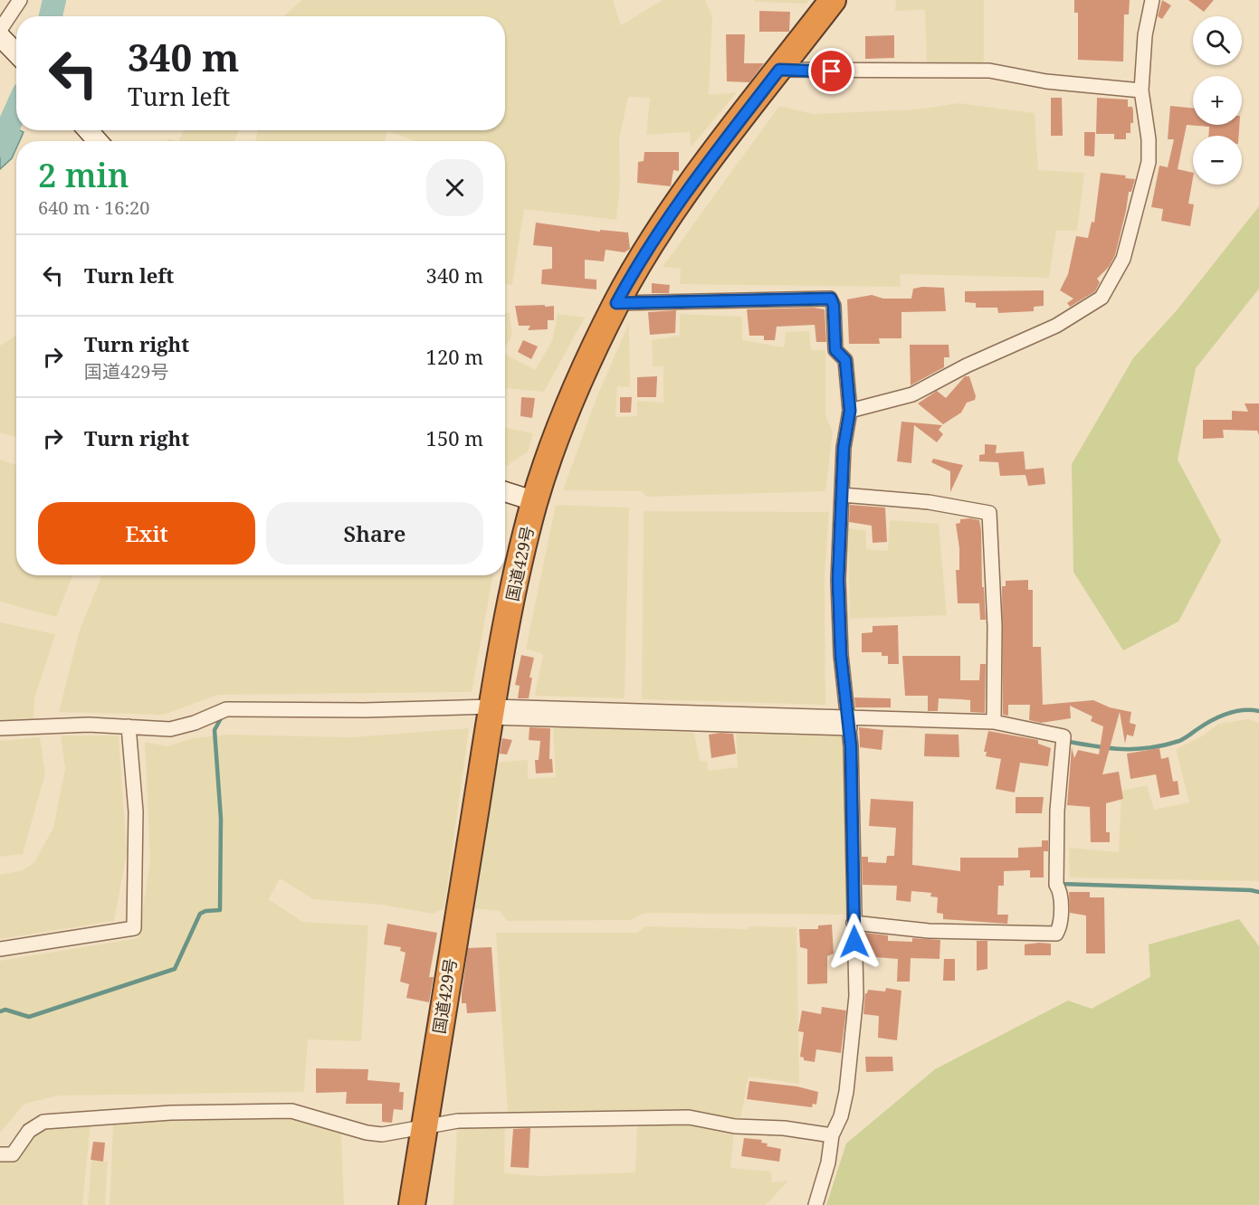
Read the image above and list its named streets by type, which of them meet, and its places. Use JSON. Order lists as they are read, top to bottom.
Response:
{
  "streets": {
    "highway": ["国道429号"]
  },
  "page": {
    "map_buttons": ["+", "−"],
    "turn": ["340 m", "Turn left"],
    "heading": ["2 min", "640 m · 16:20"],
    "list": [
      {
        "name": "Turn left",
        "value": "340 m"
      },
      {
        "name": "Turn right",
        "note": "国道429号",
        "value": "120 m"
      },
      {
        "name": "Turn right",
        "value": "150 m"
      }
    ],
    "buttons": ["Exit", "Share"]
  }
}
